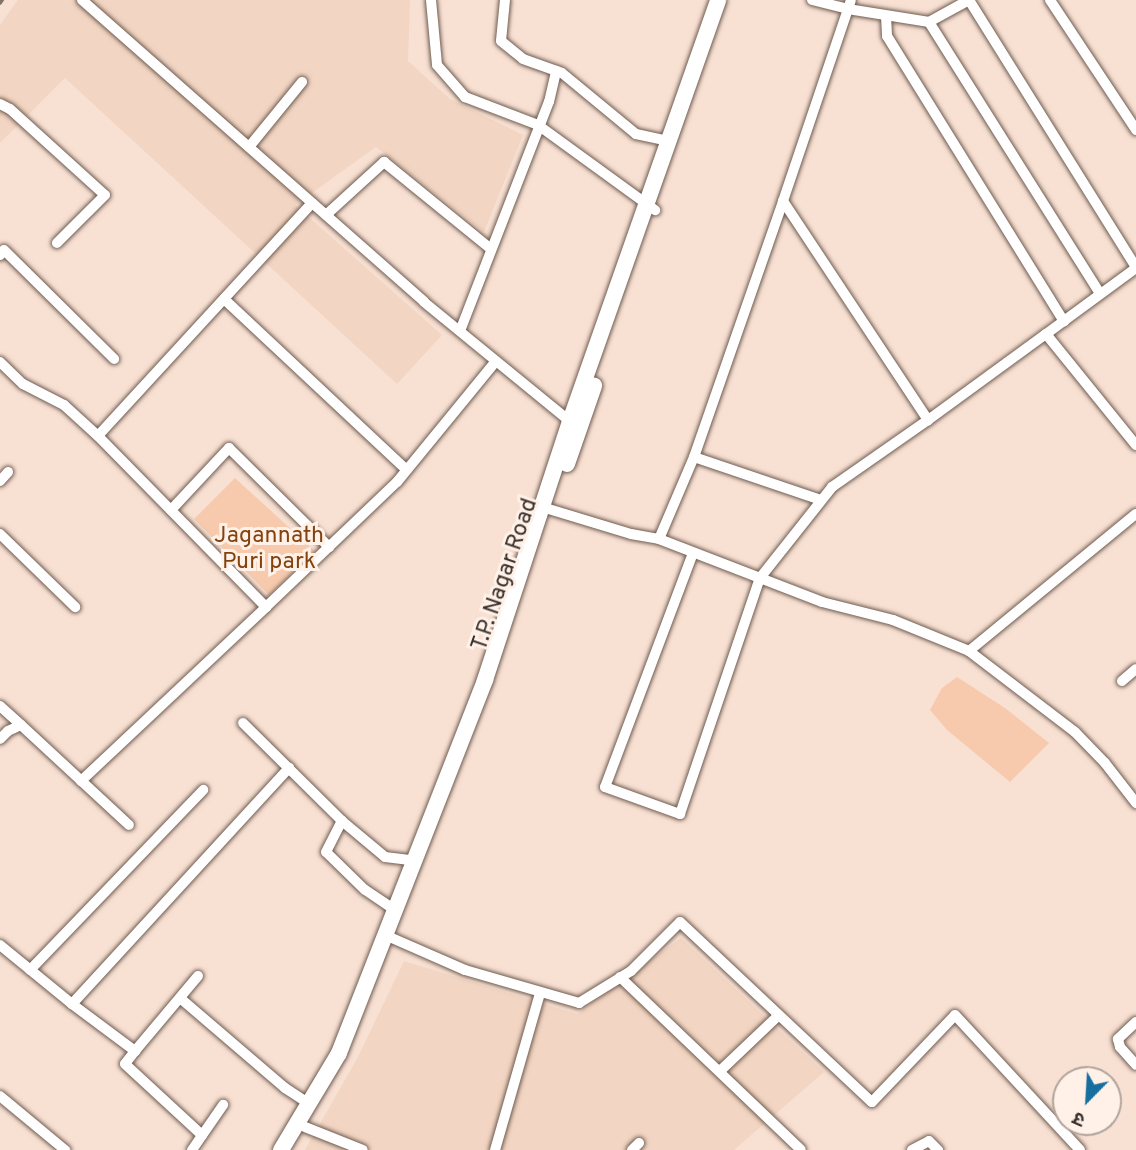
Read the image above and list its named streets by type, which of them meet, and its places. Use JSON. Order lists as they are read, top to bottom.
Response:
{
  "streets": {
    "main road": ["T.P. Nagar Road"]
  },
  "parks": ["Jagannath Puri park"],
  "north": "bottom left"
}
